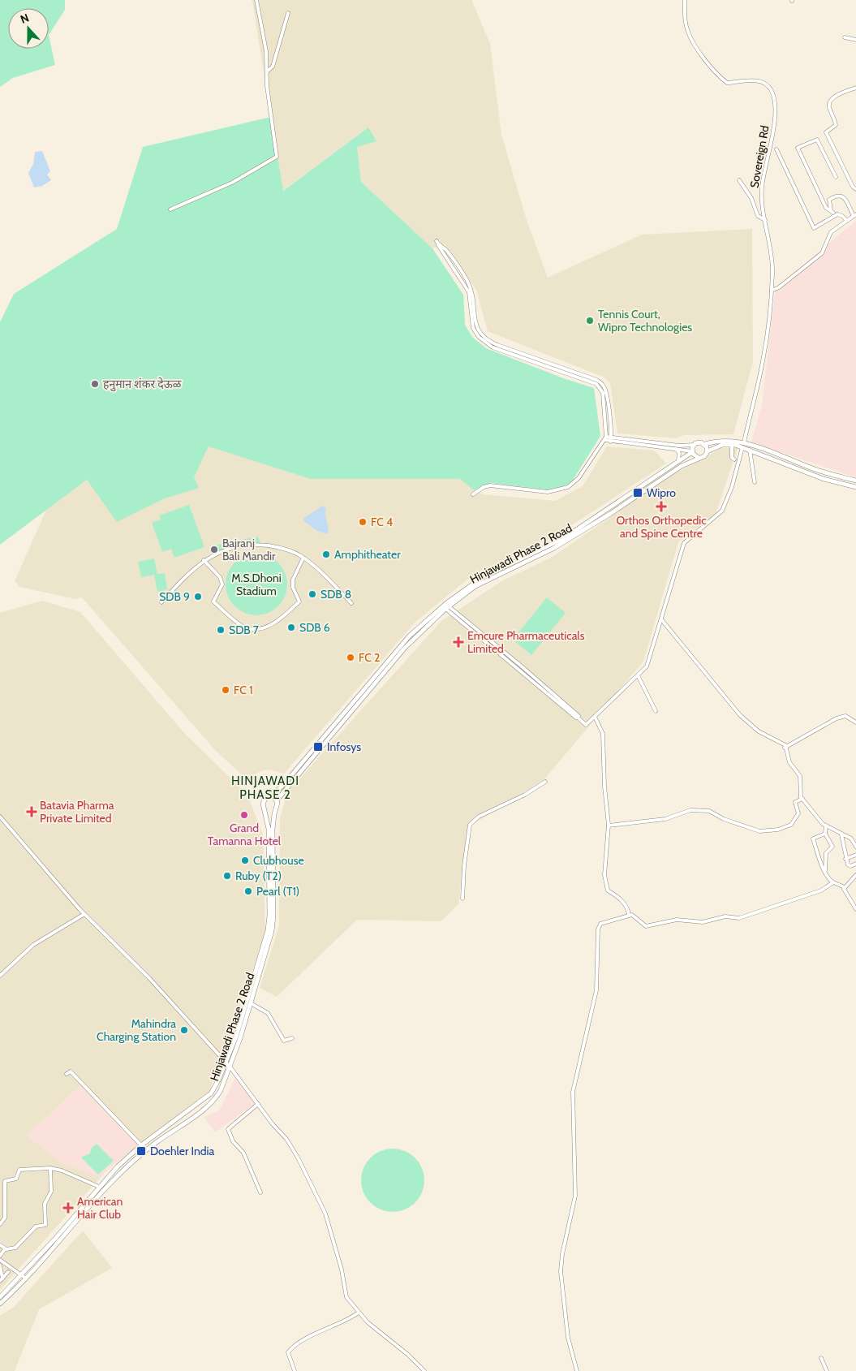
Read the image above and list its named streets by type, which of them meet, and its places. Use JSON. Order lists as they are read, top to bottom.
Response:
{
  "streets": {
    "main road": ["Hinjawadi Phase 2 Road"],
    "street": ["Sovereign Rd"]
  },
  "districts": ["HINJAWADI PHASE 2"],
  "parks": ["M.S.Dhoni Stadium"],
  "places": {
    "other": [
      "Tennis Court, Wipro Technologies",
      "हनुमान शंकर देऊळ",
      "FC 4",
      "Bajranj Bali Mandir",
      "Amphitheater",
      "SDB 8",
      "SDB 9",
      "SDB 6",
      "SDB 7",
      "FC 2",
      "FC 1",
      "Grand Tamanna Hotel",
      "Clubhouse",
      "Ruby (T2)",
      "Pearl (T1)",
      "Mahindra Charging Station"
    ],
    "transit": ["Wipro", "Infosys", "Doehler India"],
    "health": [
      "Orthos Orthopedic and Spine Centre",
      "Emcure Pharmaceuticals Limited",
      "Batavia Pharma Private Limited",
      "American Hair Club"
    ]
  },
  "north": "top"
}
